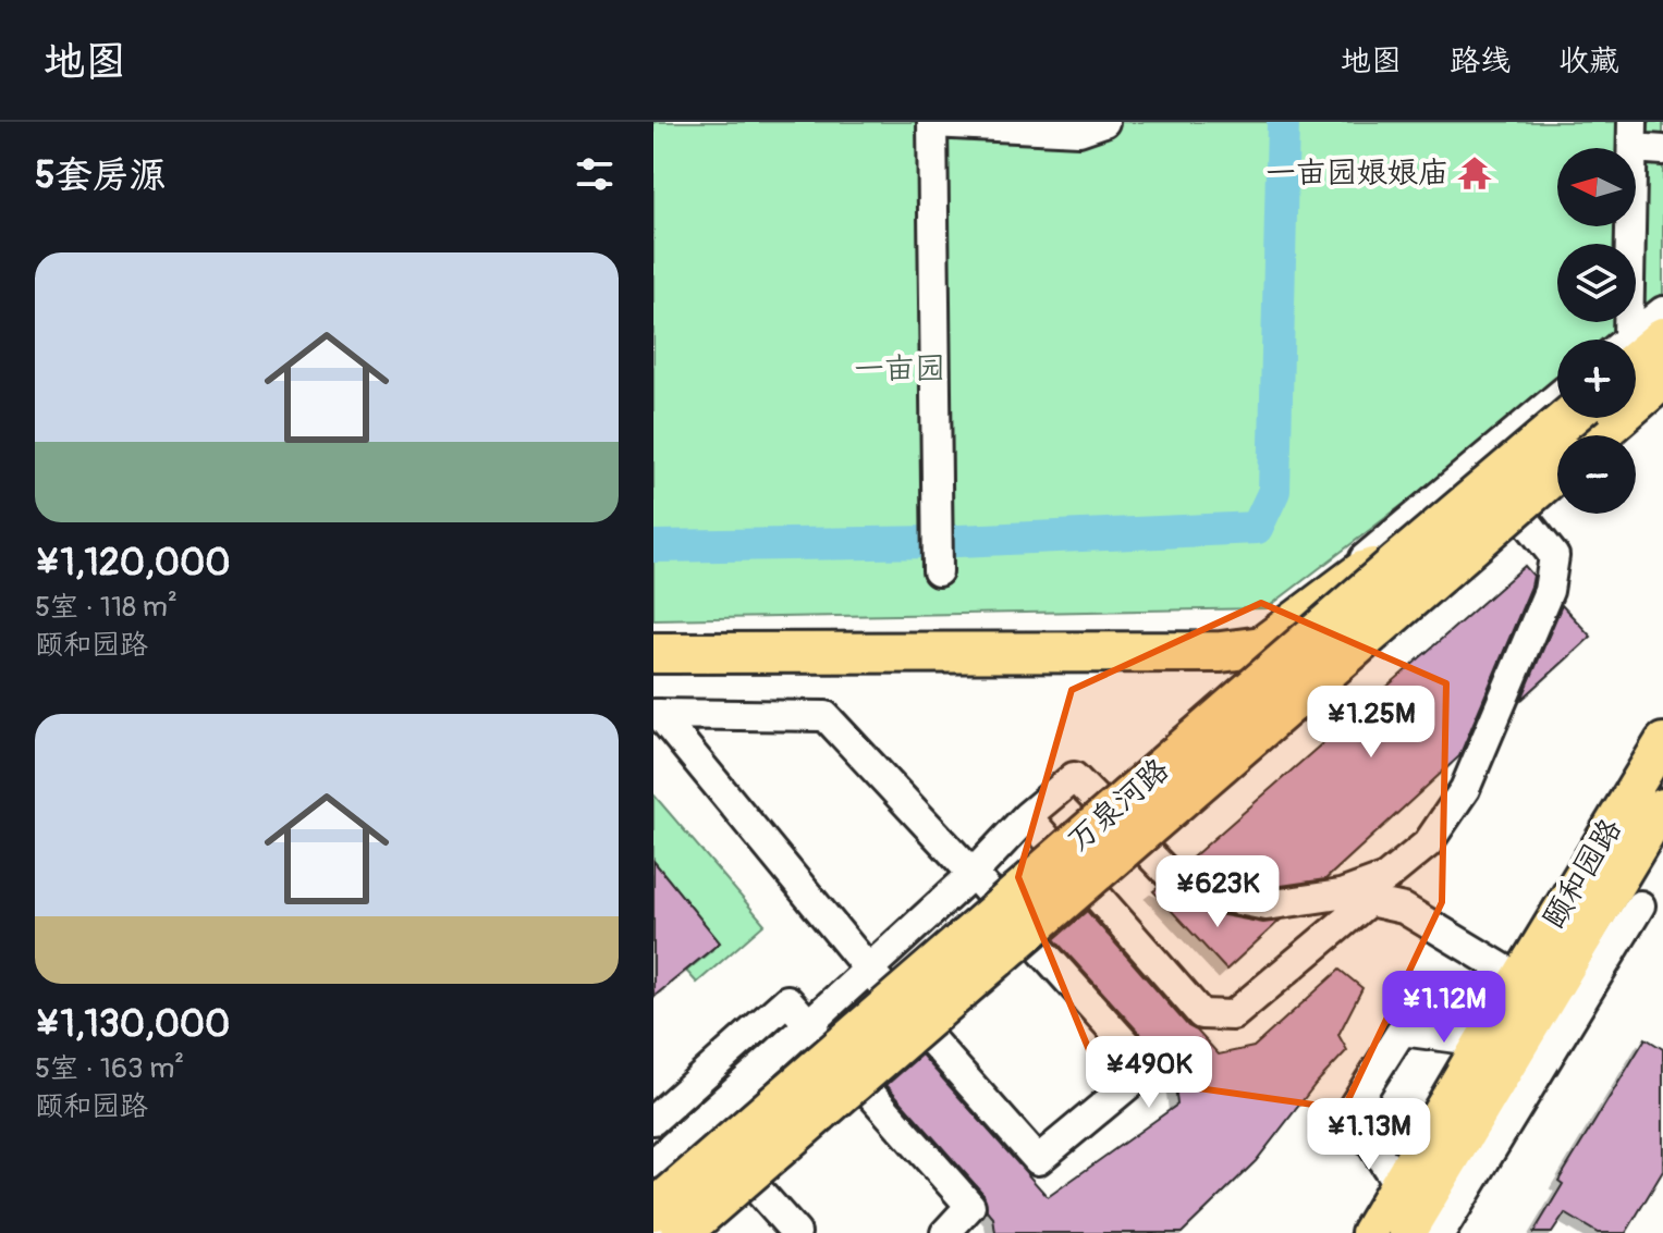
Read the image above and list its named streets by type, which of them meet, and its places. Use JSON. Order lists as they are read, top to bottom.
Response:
{
  "streets": {
    "highway": ["万泉河路"],
    "main road": ["颐和园路"]
  },
  "parks": ["一亩园"],
  "places": {
    "temple": ["一亩园娘娘庙"]
  },
  "north": "left",
  "page": {
    "header": "地图",
    "nav": ["地图", "路线", "收藏"],
    "heading": "5套房源",
    "map_buttons": ["+", "−"],
    "list": [
      {
        "name": "¥1,120,000",
        "note": "5室 · 118 m² · 颐和园路"
      },
      {
        "name": "¥1,130,000",
        "note": "5室 · 163 m² · 颐和园路"
      }
    ],
    "price": [
      "¥1.25M",
      "¥623K",
      "¥1.12M",
      "¥490K",
      "¥1.13M"
    ]
  }
}
